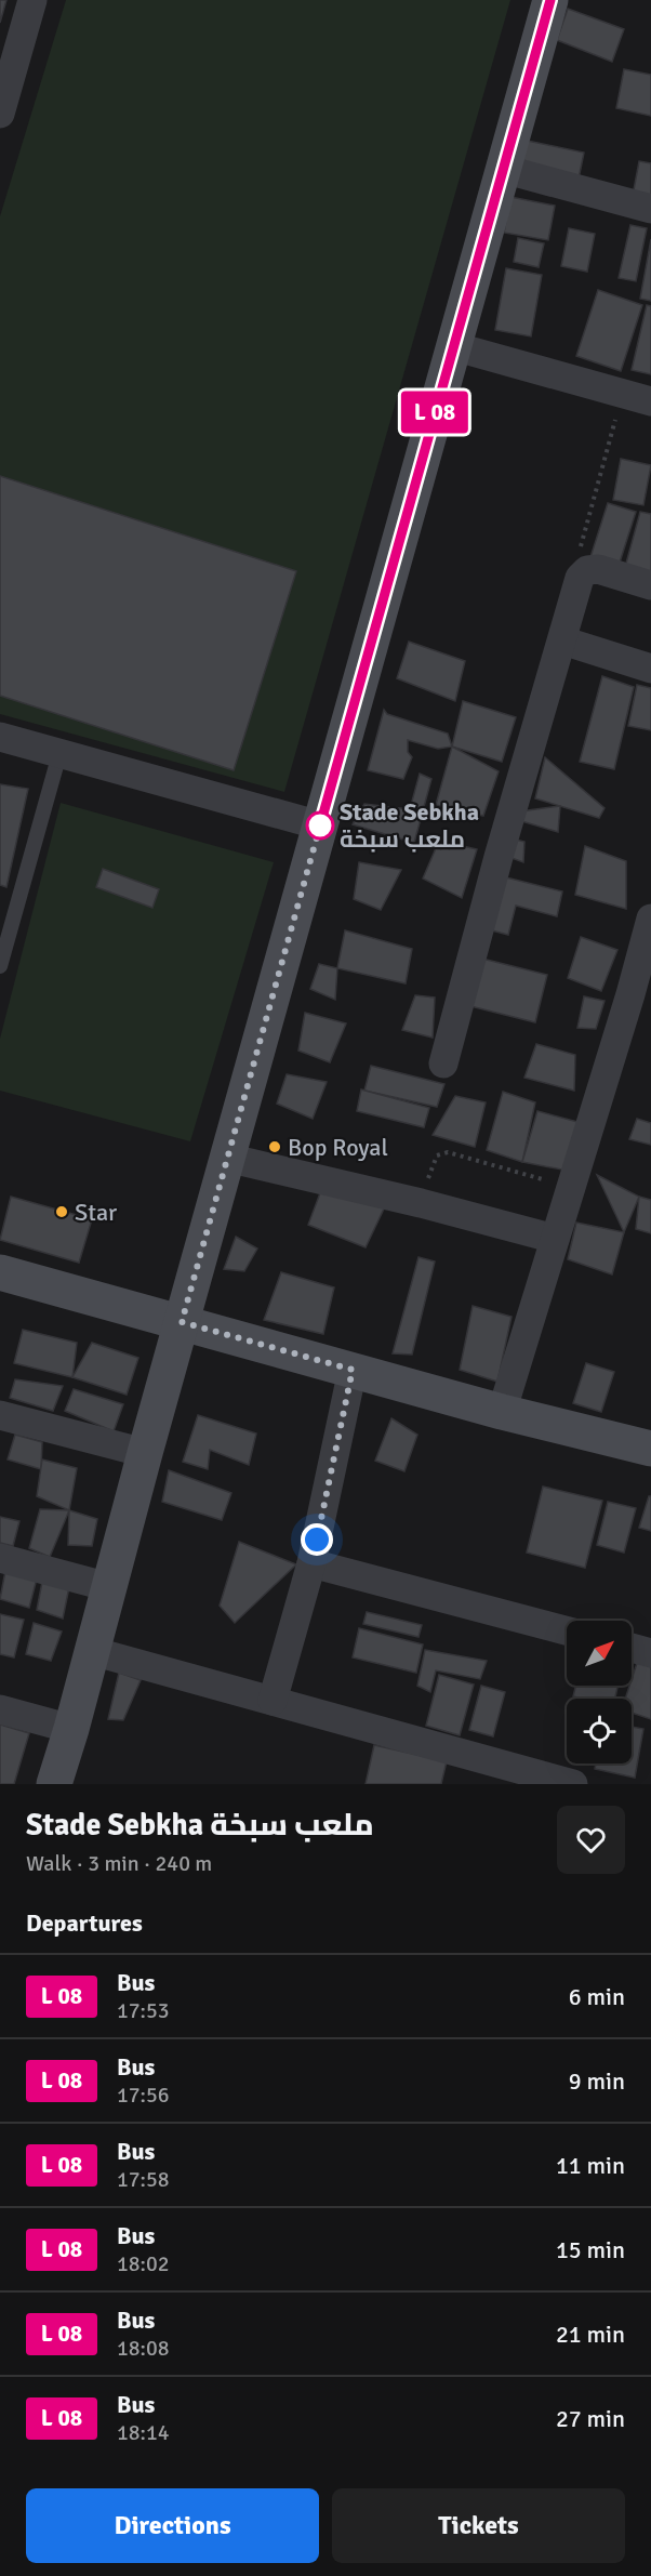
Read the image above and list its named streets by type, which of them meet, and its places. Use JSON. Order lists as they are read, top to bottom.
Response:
{
  "places": ["Stade Sebkha ملعب سبخة", "Bop Royal", "Star"],
  "north": "top right",
  "page": {
    "on_map": "L 08",
    "heading": [
      ["Stade Sebkha ملعب سبخة", "Walk · 3 min · 240 m"],
      "Departures"
    ],
    "list": [
      {
        "mark": "L 08",
        "name": "Bus",
        "note": "17:53",
        "value": "6 min"
      },
      {
        "mark": "L 08",
        "name": "Bus",
        "note": "17:56",
        "value": "9 min"
      },
      {
        "mark": "L 08",
        "name": "Bus",
        "note": "17:58",
        "value": "11 min"
      },
      {
        "mark": "L 08",
        "name": "Bus",
        "note": "18:02",
        "value": "15 min"
      },
      {
        "mark": "L 08",
        "name": "Bus",
        "note": "18:08",
        "value": "21 min"
      },
      {
        "mark": "L 08",
        "name": "Bus",
        "note": "18:14",
        "value": "27 min"
      }
    ],
    "buttons": ["Directions", "Tickets"]
  }
}
